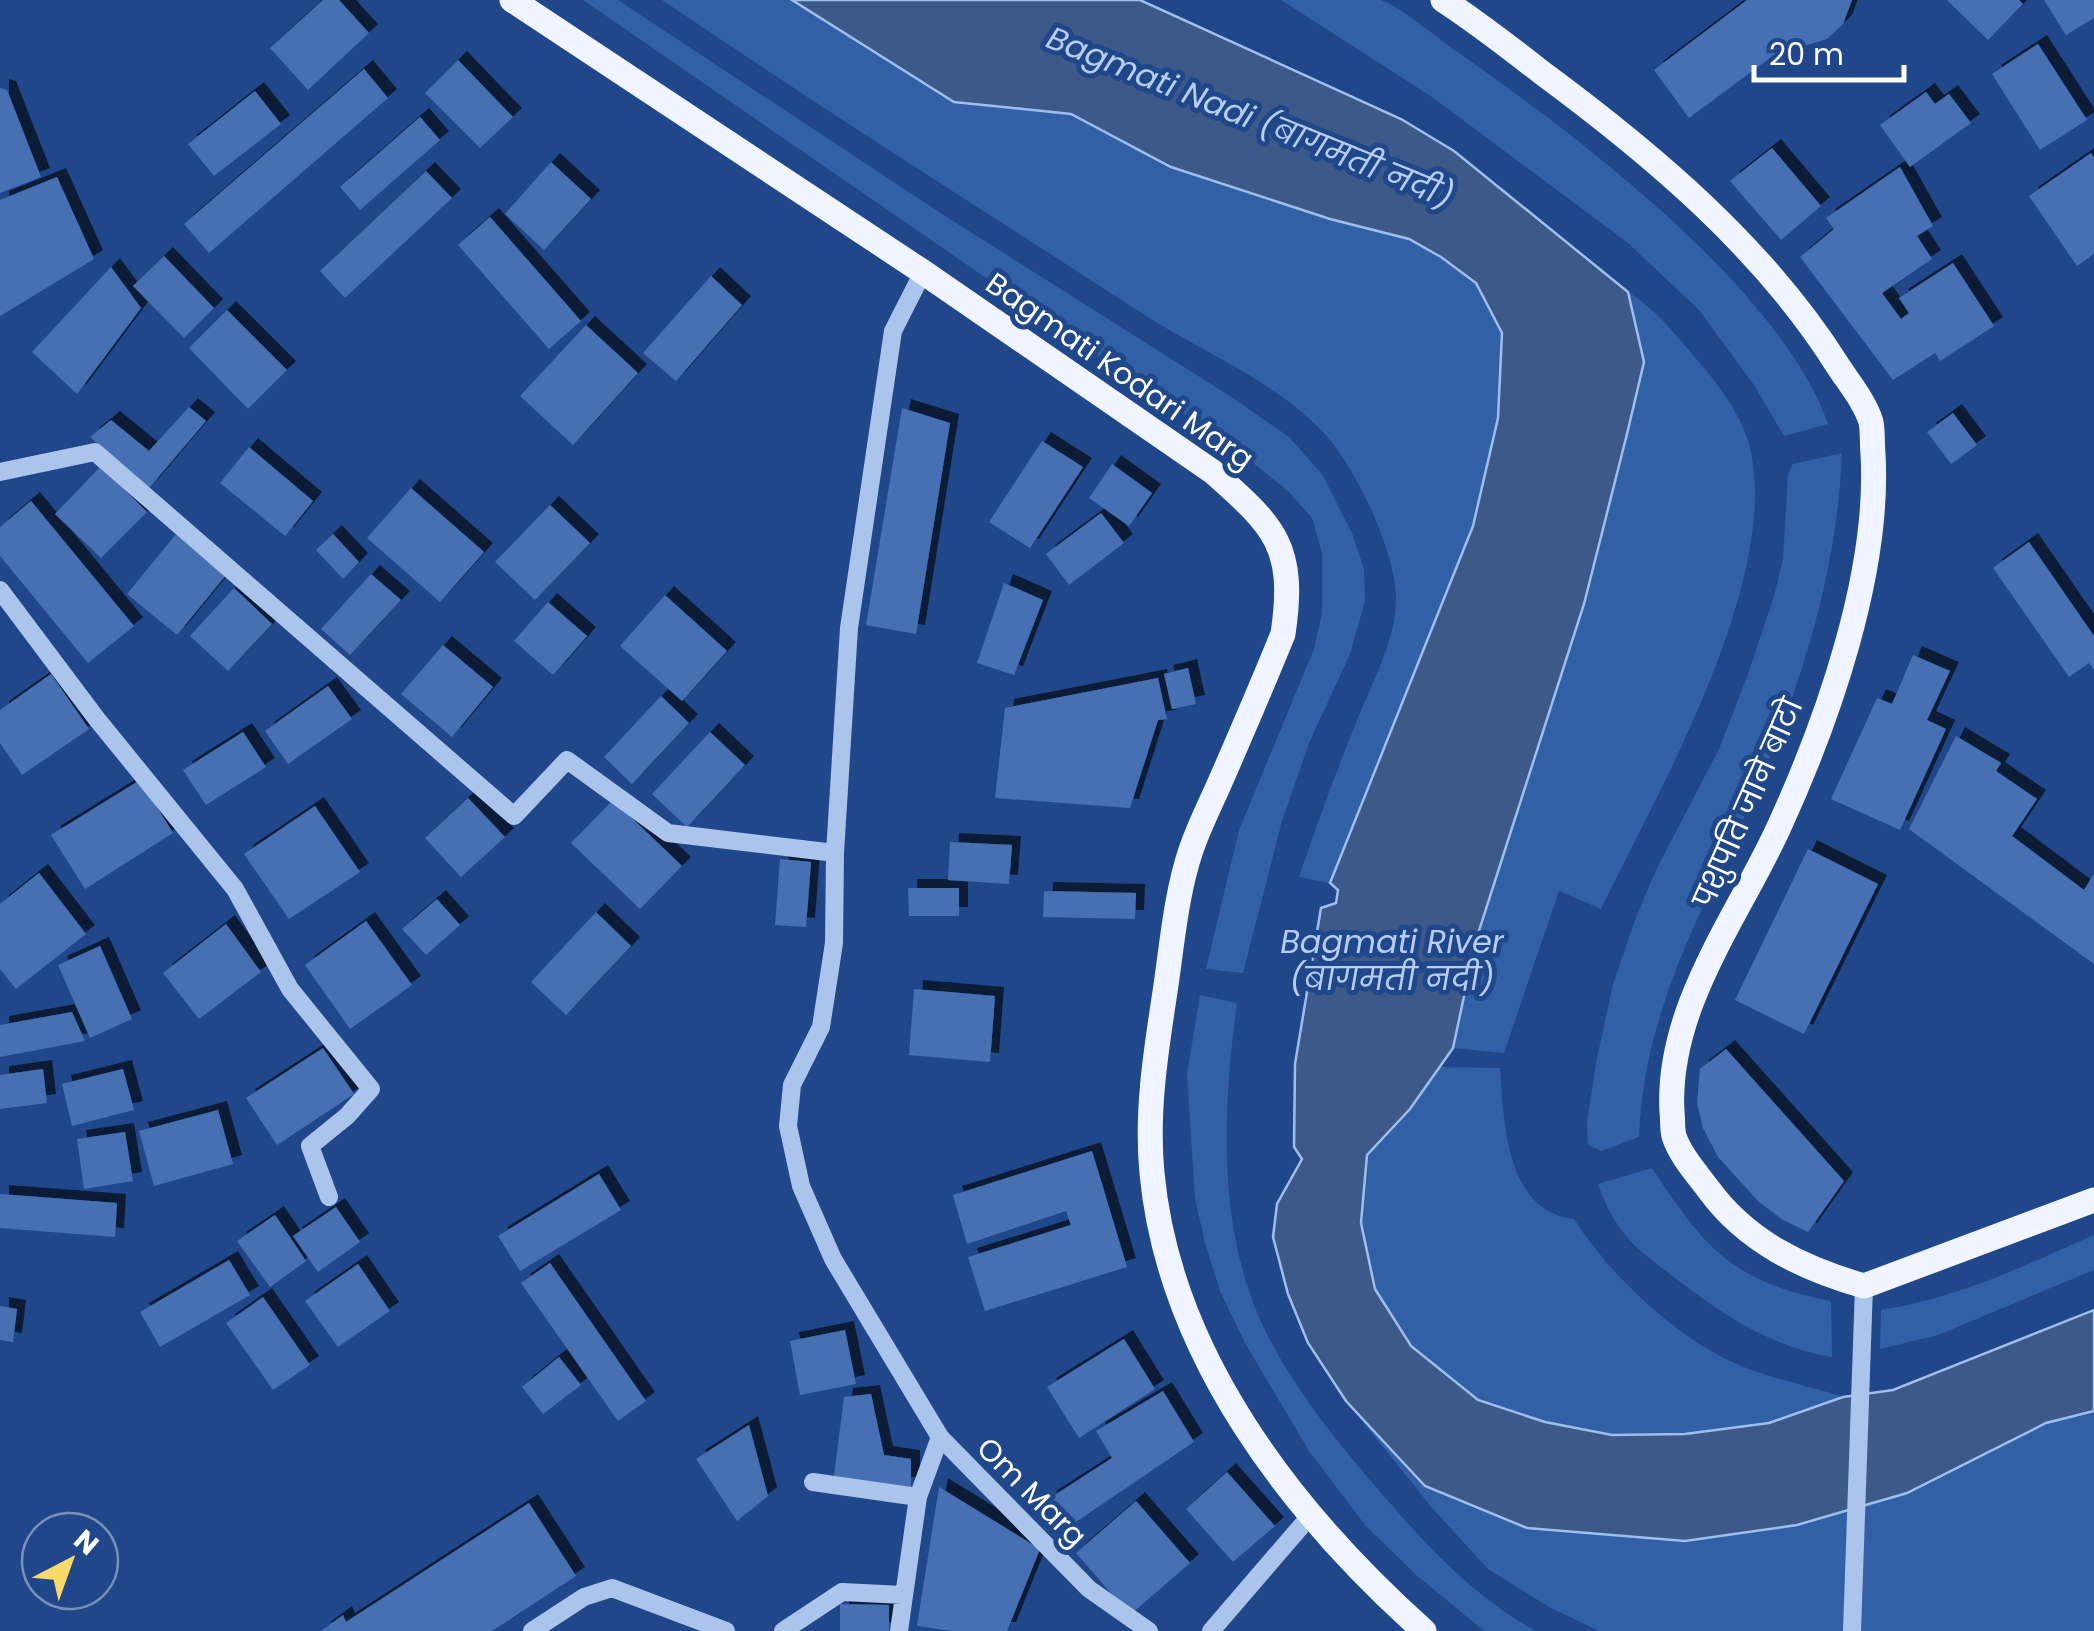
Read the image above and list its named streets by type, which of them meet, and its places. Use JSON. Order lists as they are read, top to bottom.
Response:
{
  "streets": {
    "main road": ["Bagmati Kodari Marg", "पशुपति जाने बाटो"],
    "street": ["Om Marg"]
  },
  "water": ["Bagmati Nadi (बागमती नदी)", "Bagmati River (बागमती नदी)"],
  "scale_bar": "20 m",
  "north": "top right"
}
